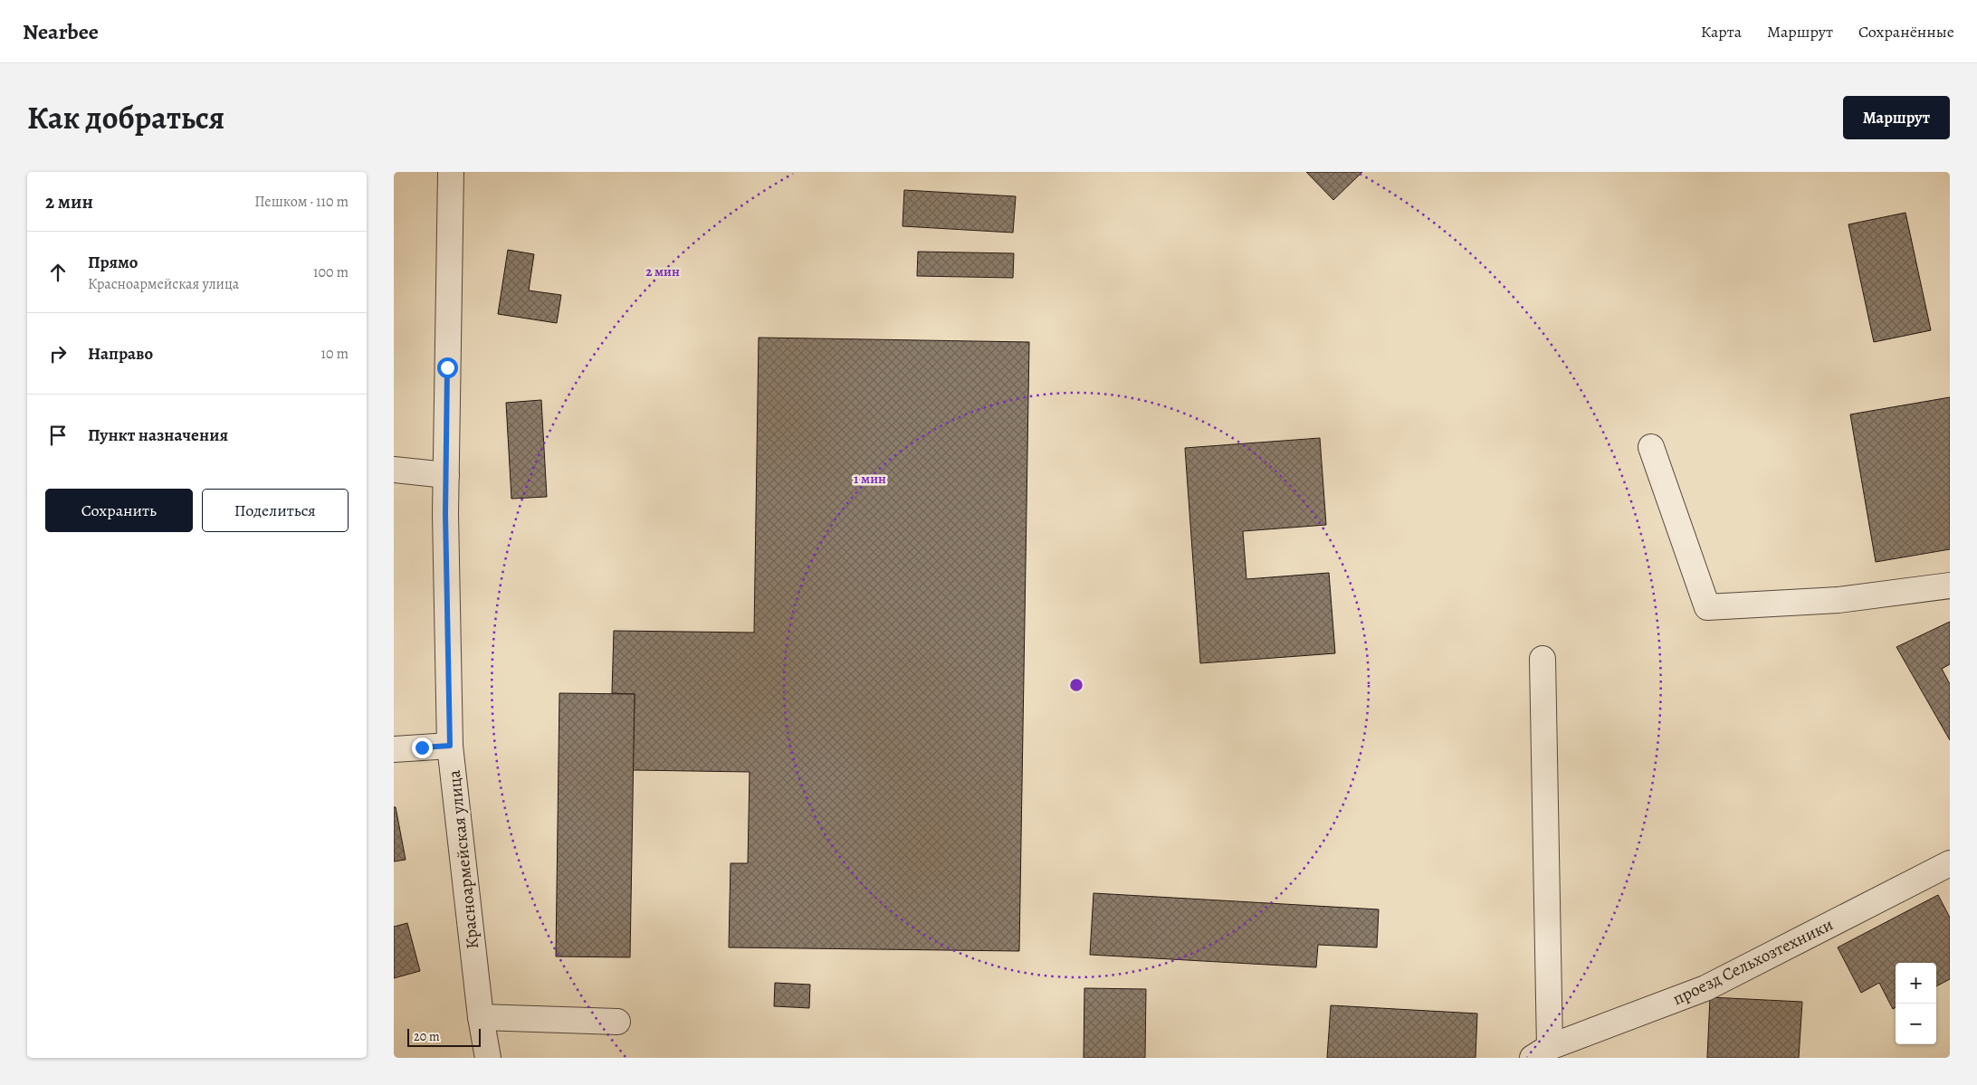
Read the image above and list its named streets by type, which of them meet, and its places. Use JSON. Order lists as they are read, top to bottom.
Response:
{
  "streets": {
    "street": ["Красноармейская улица", "проезд Сельхозтехники"]
  },
  "scale_bar": "20 m",
  "page": {
    "header": "Nearbee",
    "nav": ["Карта", "Маршрут", "Сохранённые"],
    "title": "Как добраться",
    "buttons": [
      "Маршрут",
      ["Сохранить", "Поделиться"]
    ],
    "heading": ["2 мин", "Пешком · 110 m"],
    "list": [
      ["Прямо", "Красноармейская улица", "100 m"],
      ["Направо", "10 m"],
      "Пункт назначения"
    ],
    "map_buttons": ["+", "−"],
    "scale": "20 m"
  },
  "rings": ["2 мин", "1 мин"]
}
